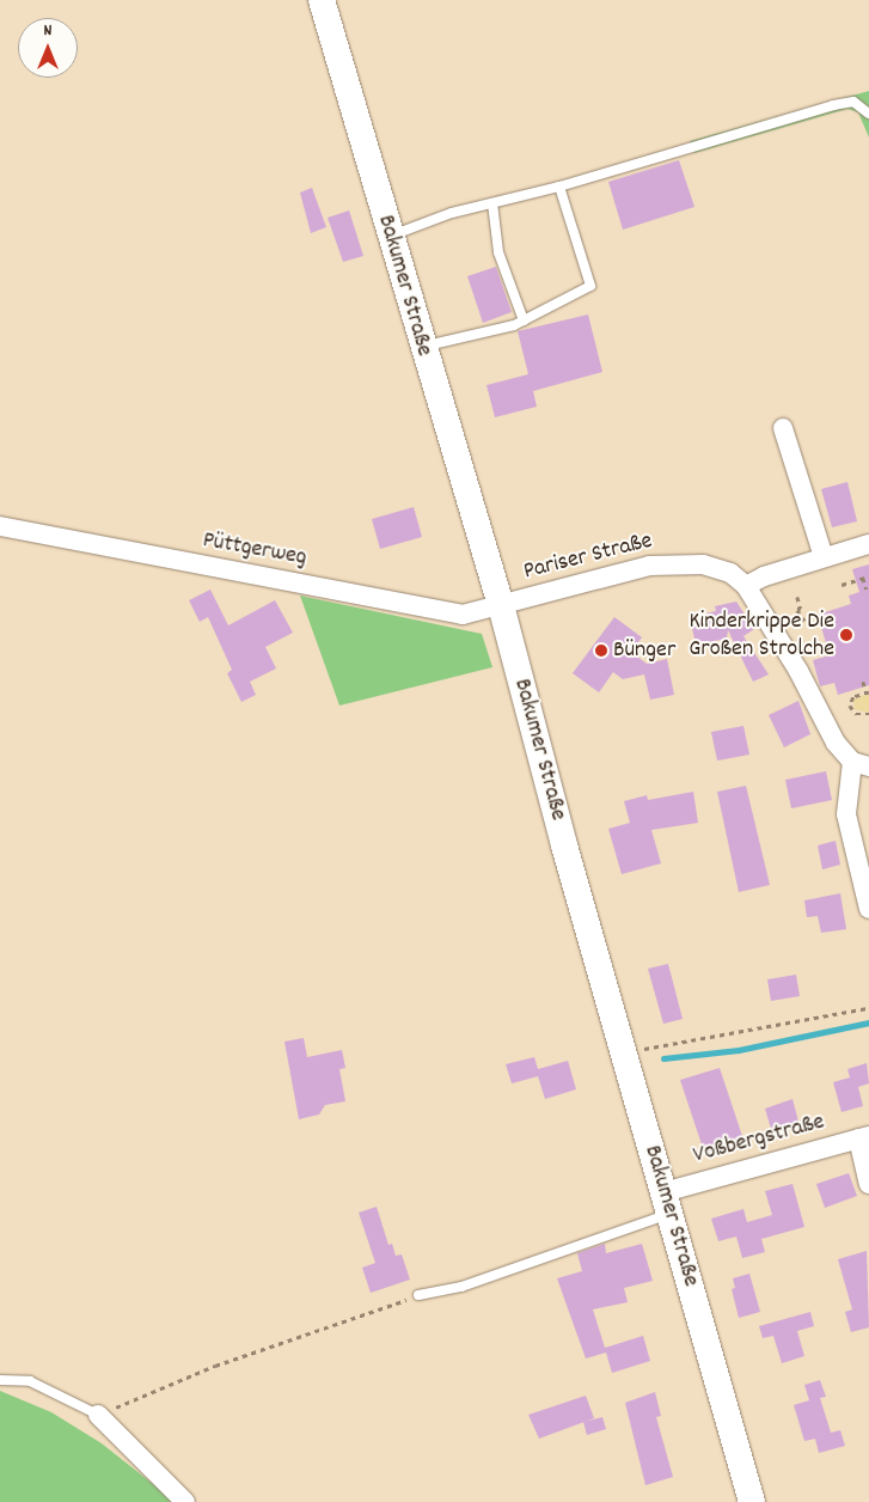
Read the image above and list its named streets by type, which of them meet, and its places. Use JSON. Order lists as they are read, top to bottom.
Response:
{
  "streets": {
    "main road": ["Bakumer Straße"],
    "street": ["Püttgerweg", "Pariser Straße", "Voßbergstraße"]
  },
  "crossings": [
    ["Bakumer Straße", "Püttgerweg"],
    ["Bakumer Straße", "Pariser Straße"],
    ["Bakumer Straße", "Voßbergstraße"],
    ["Püttgerweg", "Pariser Straße"]
  ],
  "places": ["Kinderkrippe Die Großen Strolche", "Bünger"],
  "north": "top"
}
